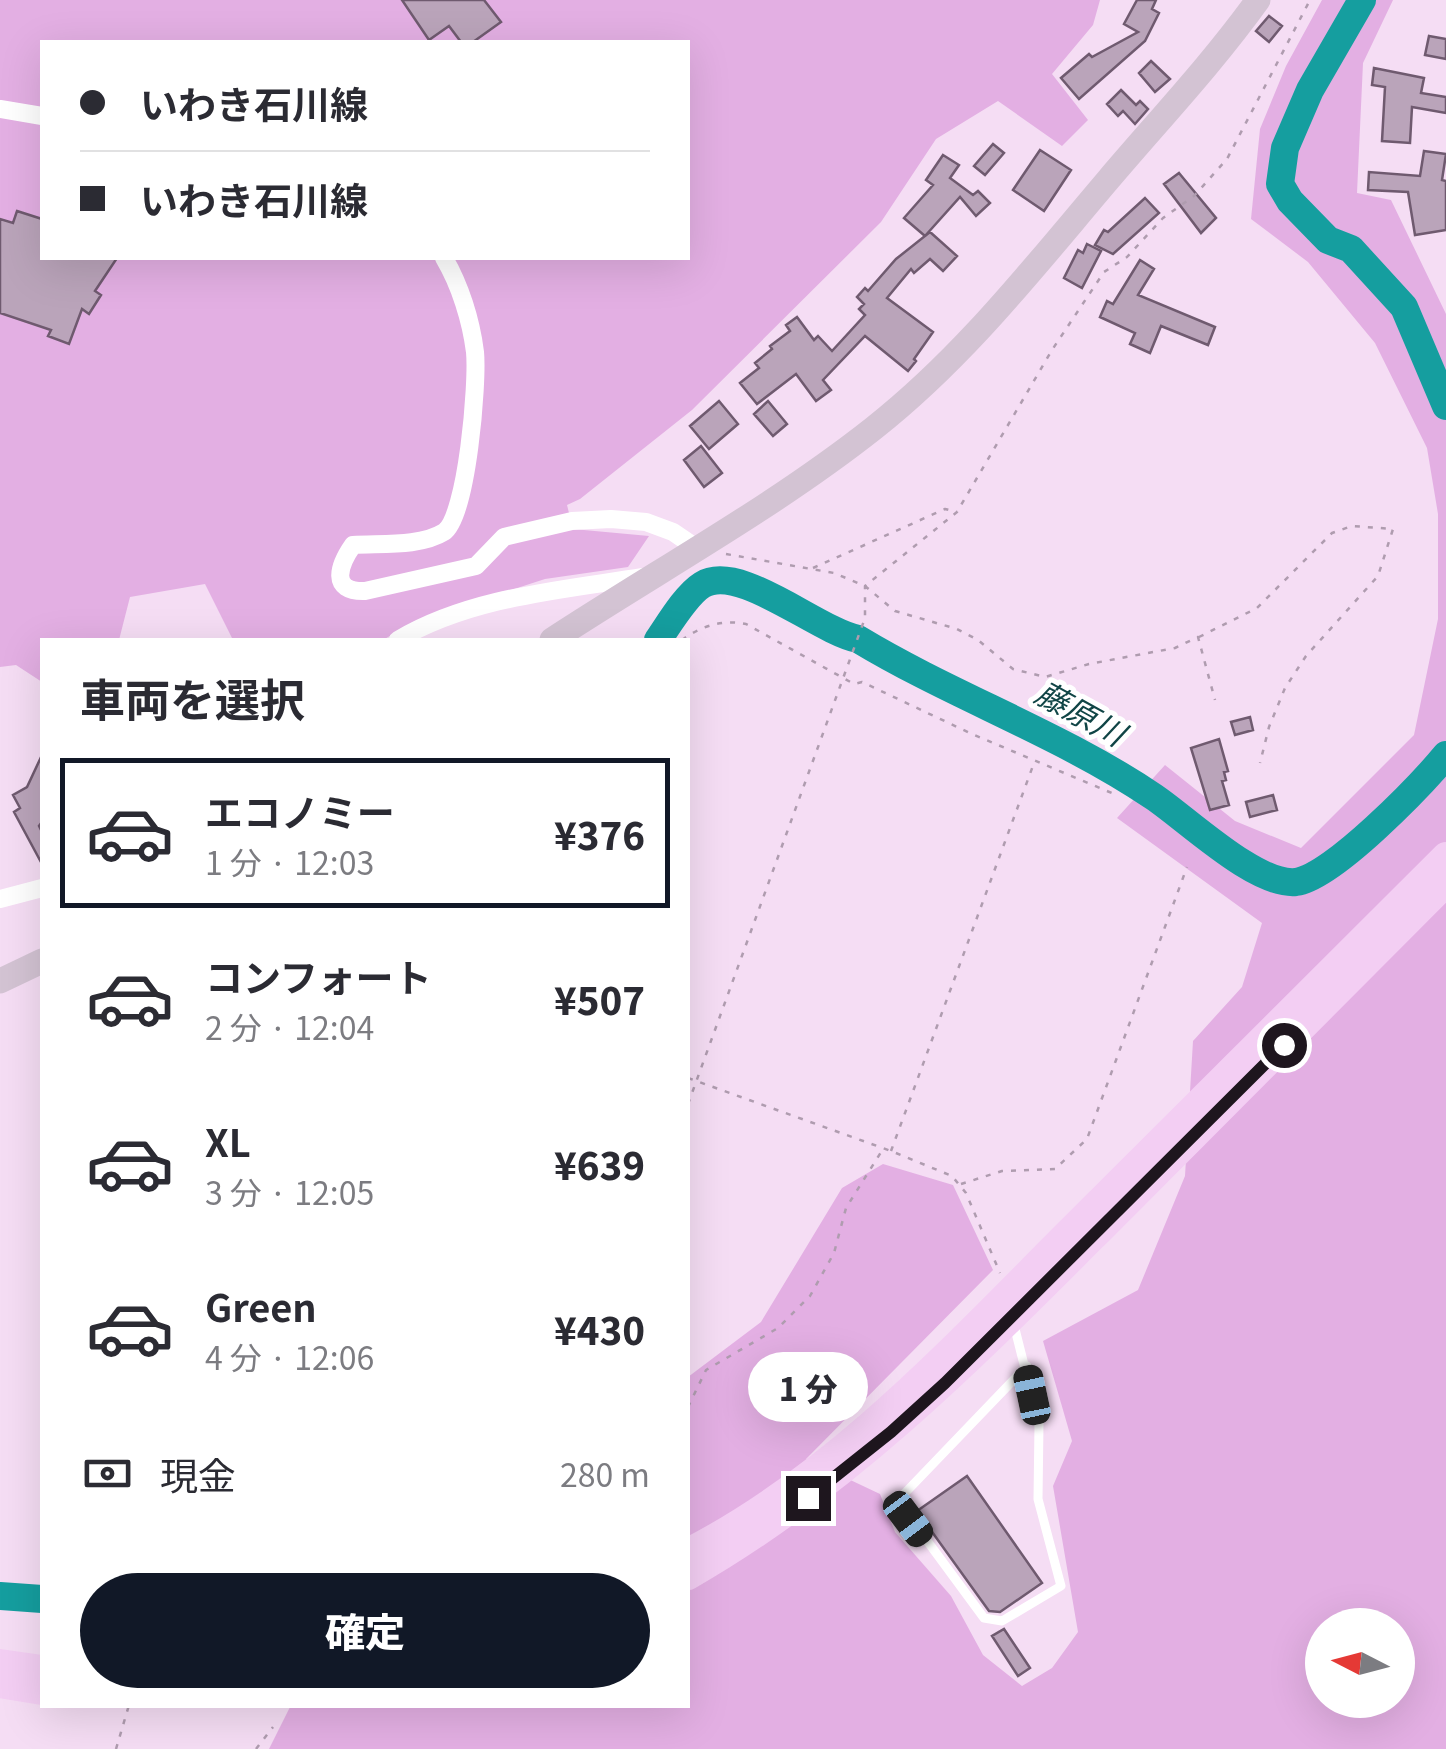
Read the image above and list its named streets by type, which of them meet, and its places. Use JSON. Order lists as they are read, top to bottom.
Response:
{
  "water": ["藤原川"],
  "north": "left",
  "page": {
    "banner": ["いわき石川線", "いわき石川線"],
    "heading": "車両を選択",
    "list": [
      {
        "name": "エコノミー",
        "note": "1 分 · 12:03",
        "value": "¥376"
      },
      {
        "name": "コンフォート",
        "note": "2 分 · 12:04",
        "value": "¥507"
      },
      {
        "name": "XL",
        "note": "3 分 · 12:05",
        "value": "¥639"
      },
      {
        "name": "Green",
        "note": "4 分 · 12:06",
        "value": "¥430"
      }
    ],
    "bubble": "1 分",
    "pay": ["現金", "280 m"],
    "buttons": "確定"
  }
}
